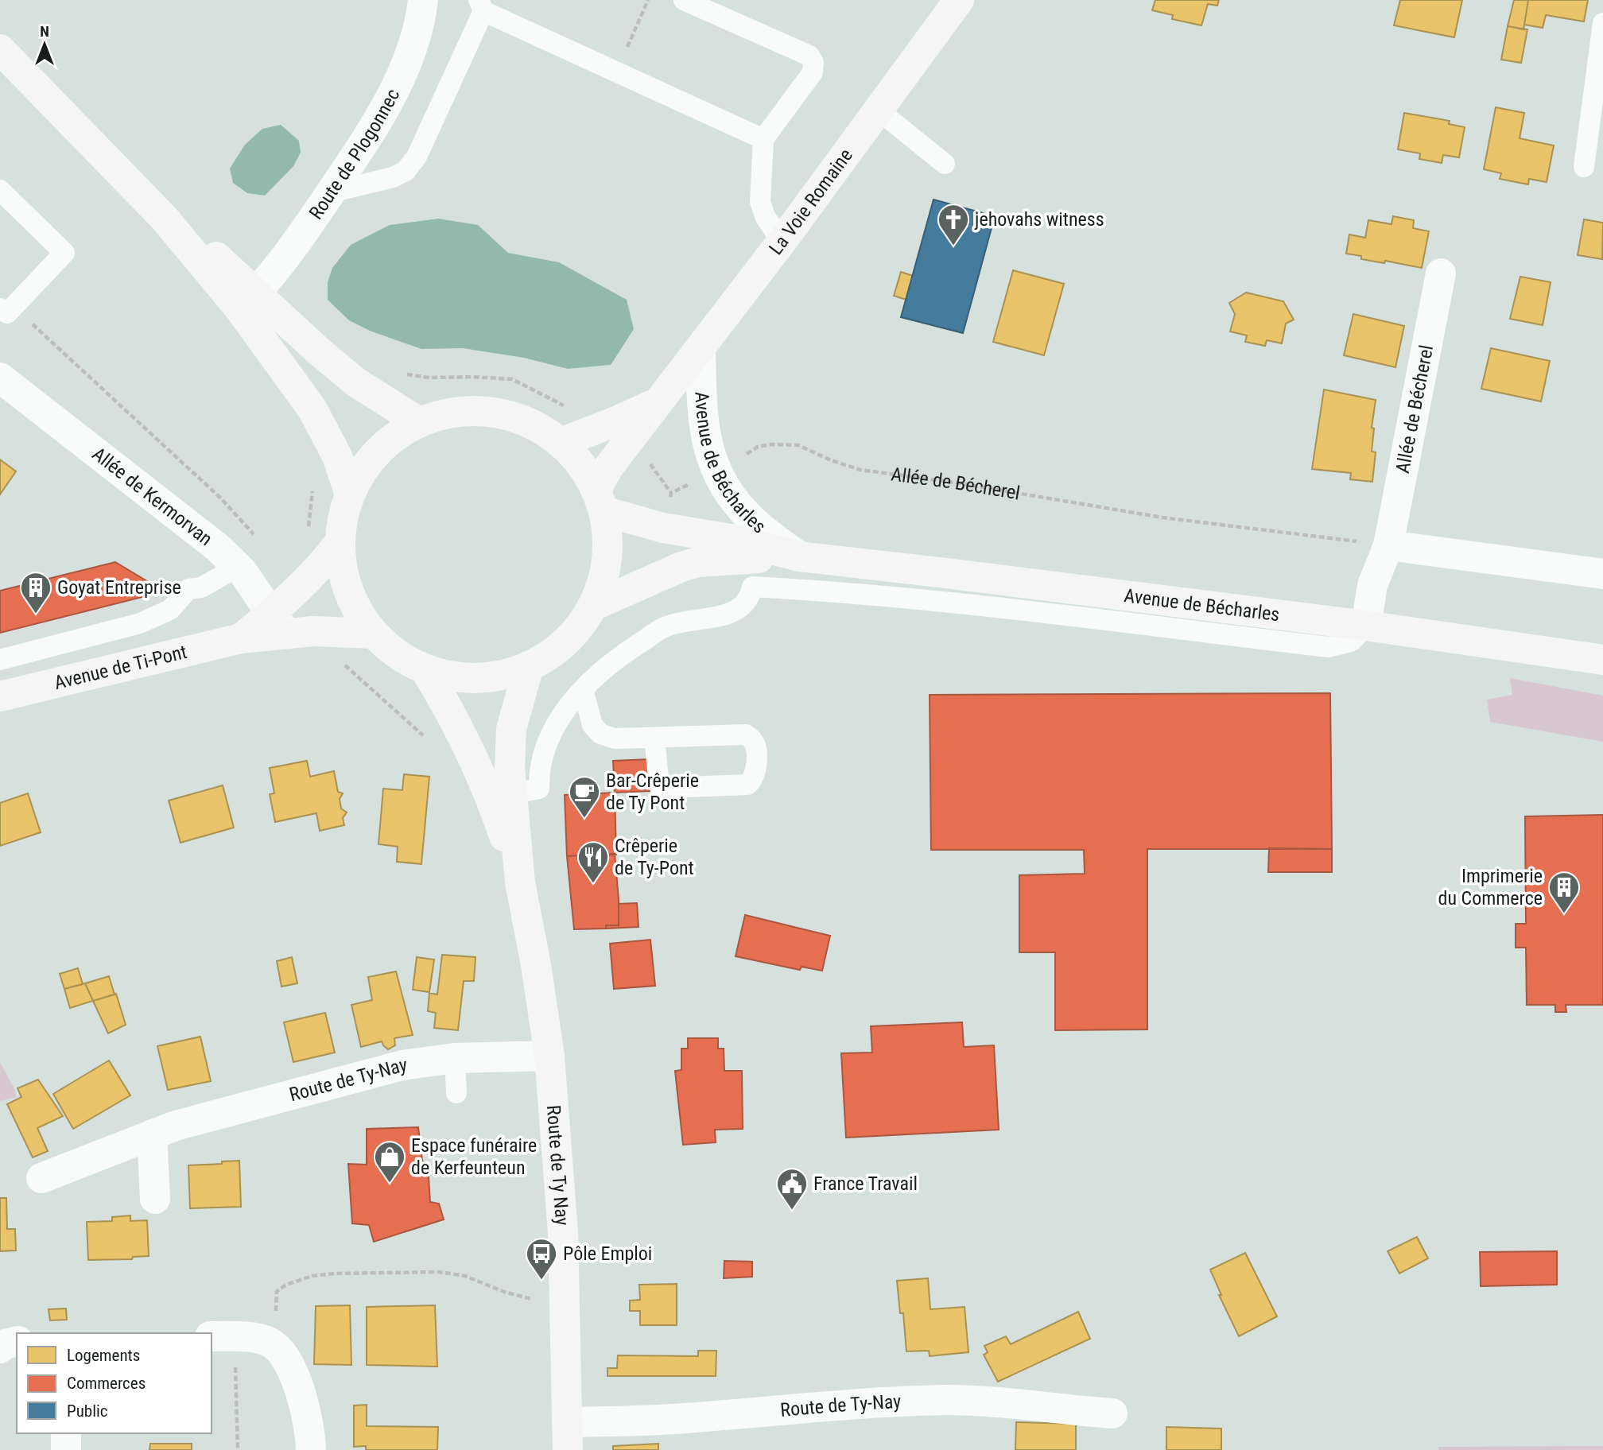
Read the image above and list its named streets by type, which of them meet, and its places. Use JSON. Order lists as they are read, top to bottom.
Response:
{
  "streets": {
    "main road": [
      "La Voie Romaine",
      "Avenue de Bécharles",
      "Avenue de Ti-Pont",
      "Route de Ty Nay"
    ],
    "street": [
      "Route de Plogonnec",
      "Allée de Bécherel",
      "Allée de Kermorvan",
      "Route de Ty-Nay"
    ]
  },
  "crossings": [
    ["La Voie Romaine", "Avenue de Bécharles"],
    ["Allée de Bécherel", "Avenue de Bécharles"],
    ["Allée de Kermorvan", "Avenue de Ti-Pont"],
    ["Route de Ty-Nay", "Route de Ty Nay"]
  ],
  "places": {
    "church": ["jehovahs witness"],
    "building": ["Goyat Entreprise", "Imprimerie du Commerce"],
    "cafe": ["Bar-Crêperie de Ty Pont"],
    "restaurant": ["Crêperie de Ty-Pont"],
    "shop": ["Espace funéraire de Kerfeunteun"],
    "public building": ["France Travail"],
    "bus stop": ["Pôle Emploi"]
  },
  "legend": ["Logements", "Commerces", "Public"],
  "north": "top"
}
